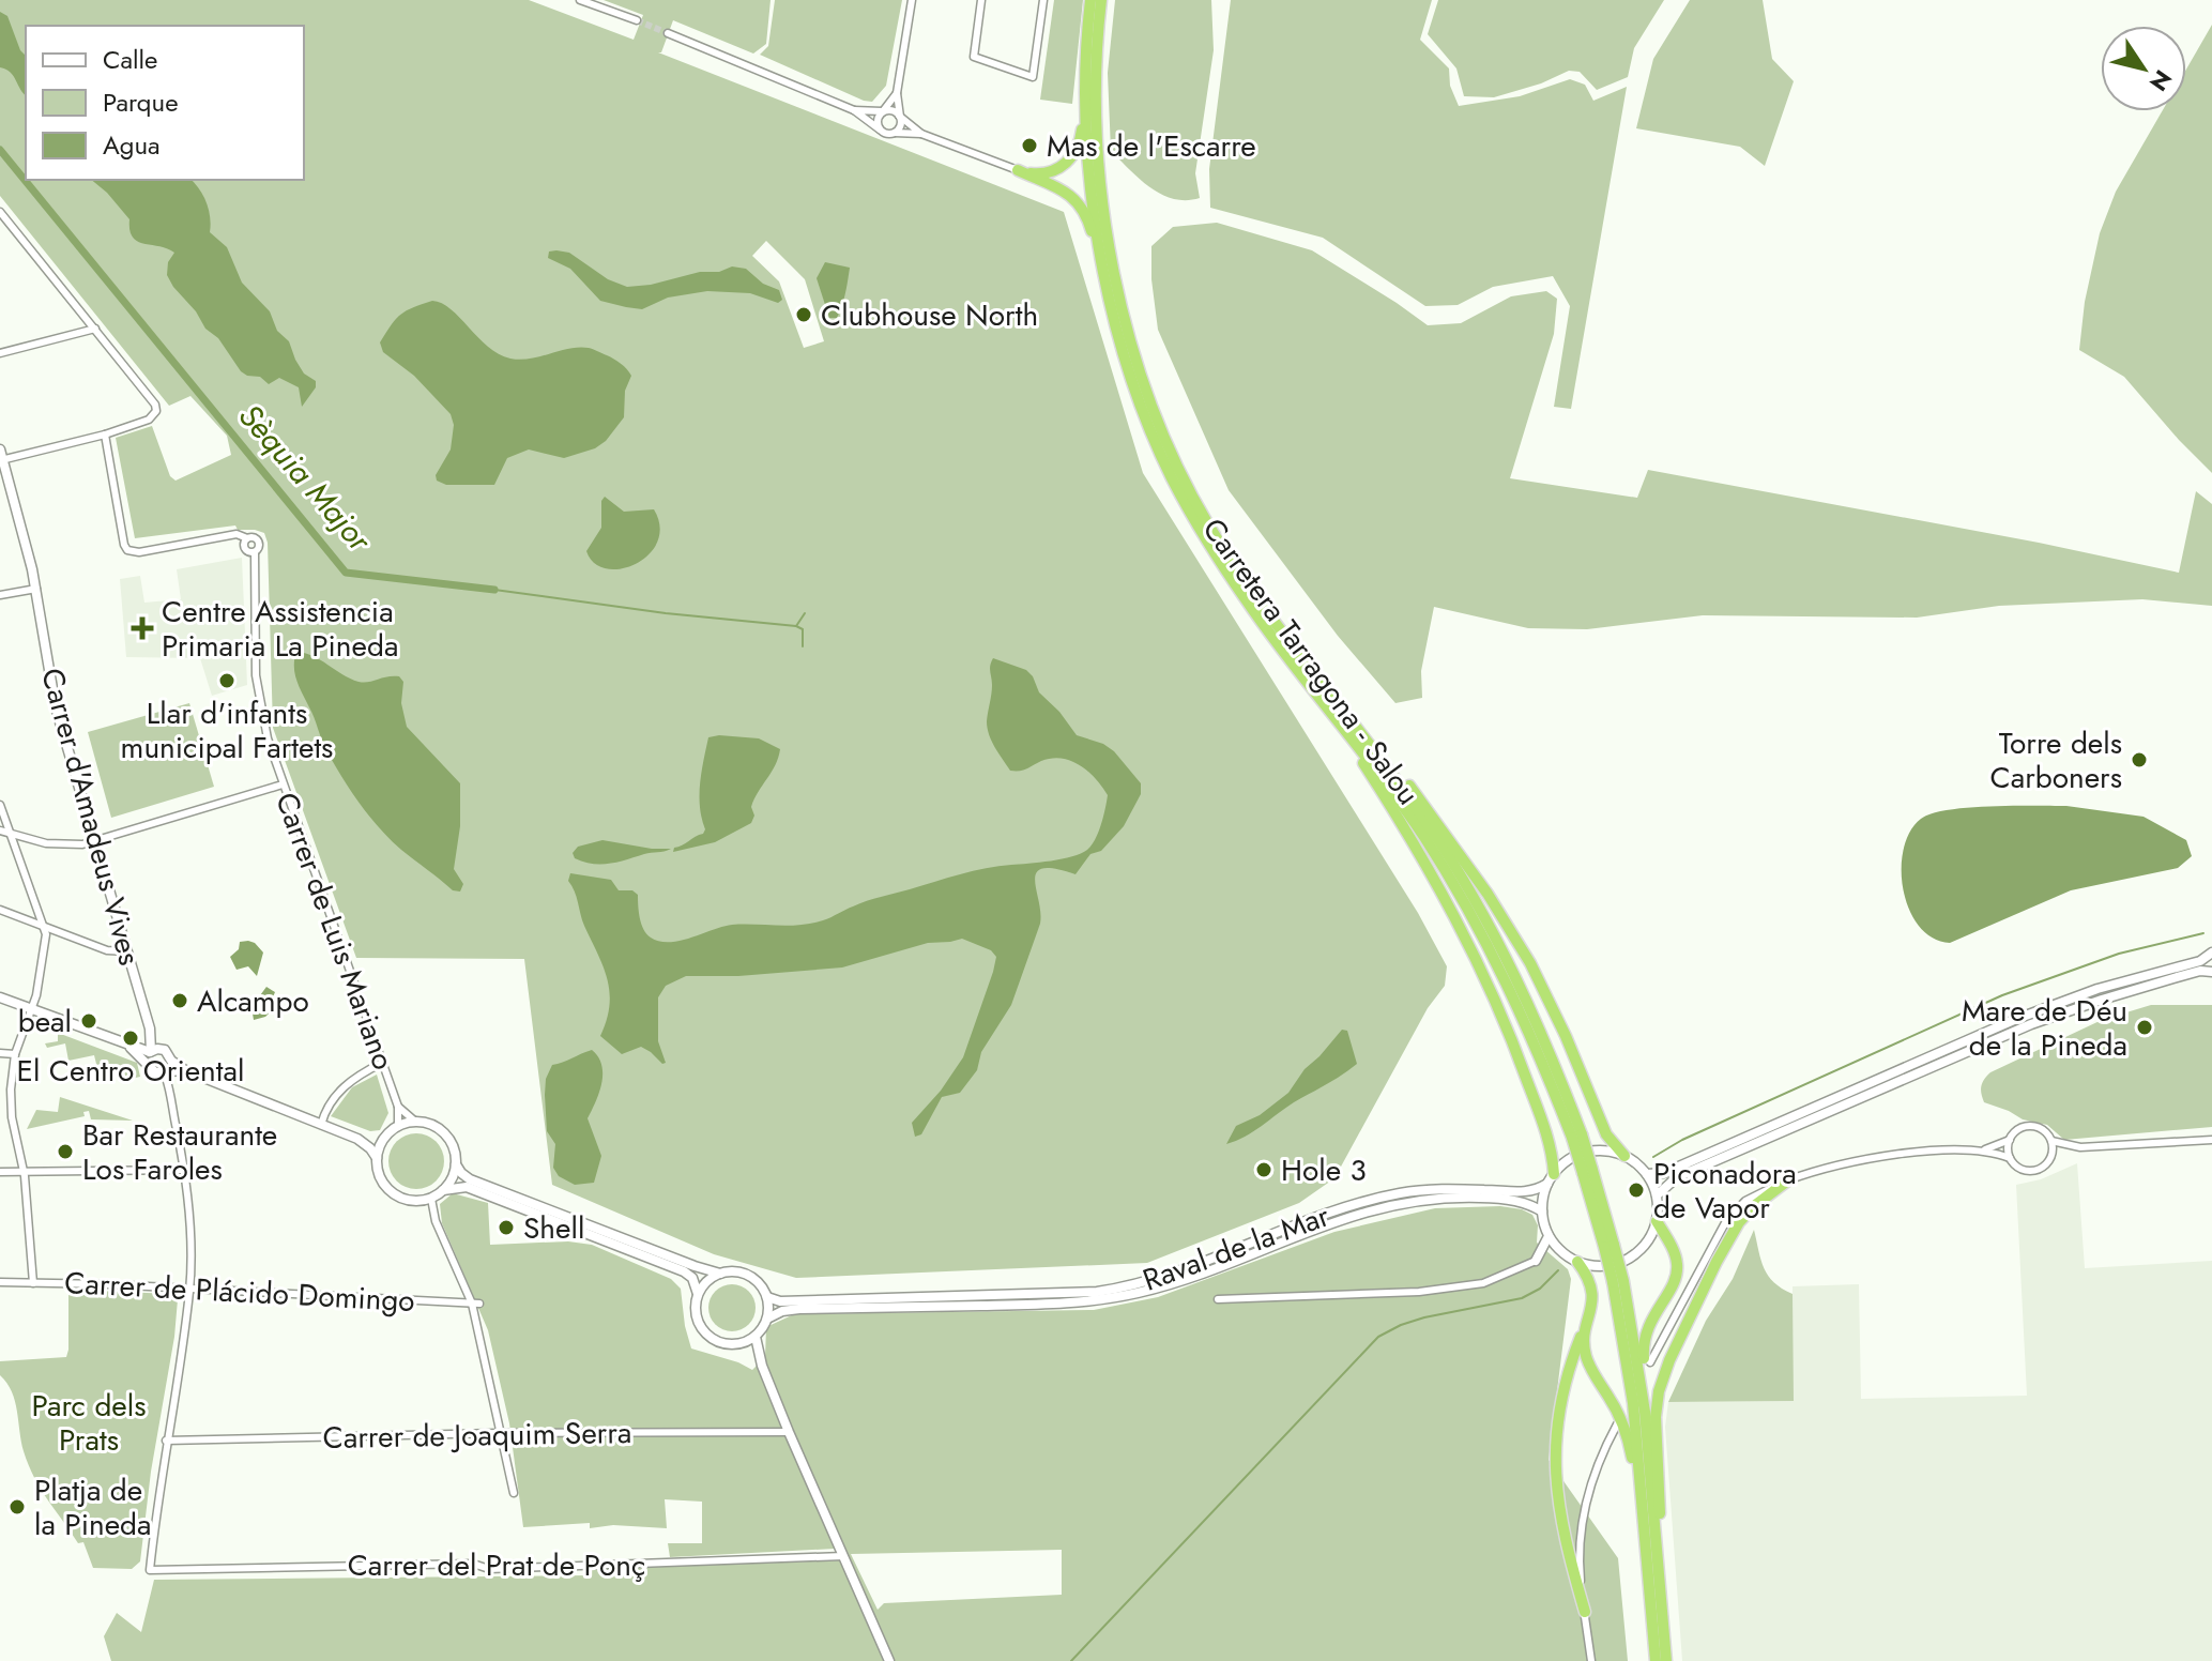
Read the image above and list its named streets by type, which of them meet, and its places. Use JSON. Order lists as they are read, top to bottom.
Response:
{
  "streets": {
    "highway": ["Carretera Tarragona - Salou"],
    "street": [
      "Carrer d'Amadeus Vives",
      "Carrer de Luis Mariano",
      "Raval de la Mar",
      "Carrer de Plácido Domingo",
      "Carrer de Joaquim Serra",
      "Carrer del Prat de Ponç"
    ]
  },
  "crossings": [
    ["Carrer de Joaquim Serra", "Carrer del Prat de Ponç"]
  ],
  "water": ["Sèquia Major"],
  "parks": ["Parc dels Prats"],
  "places": {
    "other": [
      "Mas de l'Escarre",
      "Clubhouse North",
      "Llar d'infants municipal Fartets",
      "Torre dels Carboners",
      "Alcampo",
      "beal",
      "Mare de Déu de la Pineda",
      "El Centro Oriental",
      "Bar Restaurante Los Faroles",
      "Hole 3",
      "Piconadora de Vapor",
      "Shell",
      "Platja de la Pineda"
    ],
    "health": ["Centre Assistencia Primaria La Pineda"]
  },
  "legend": ["Calle", "Parque", "Agua"],
  "north": "bottom right"
}
